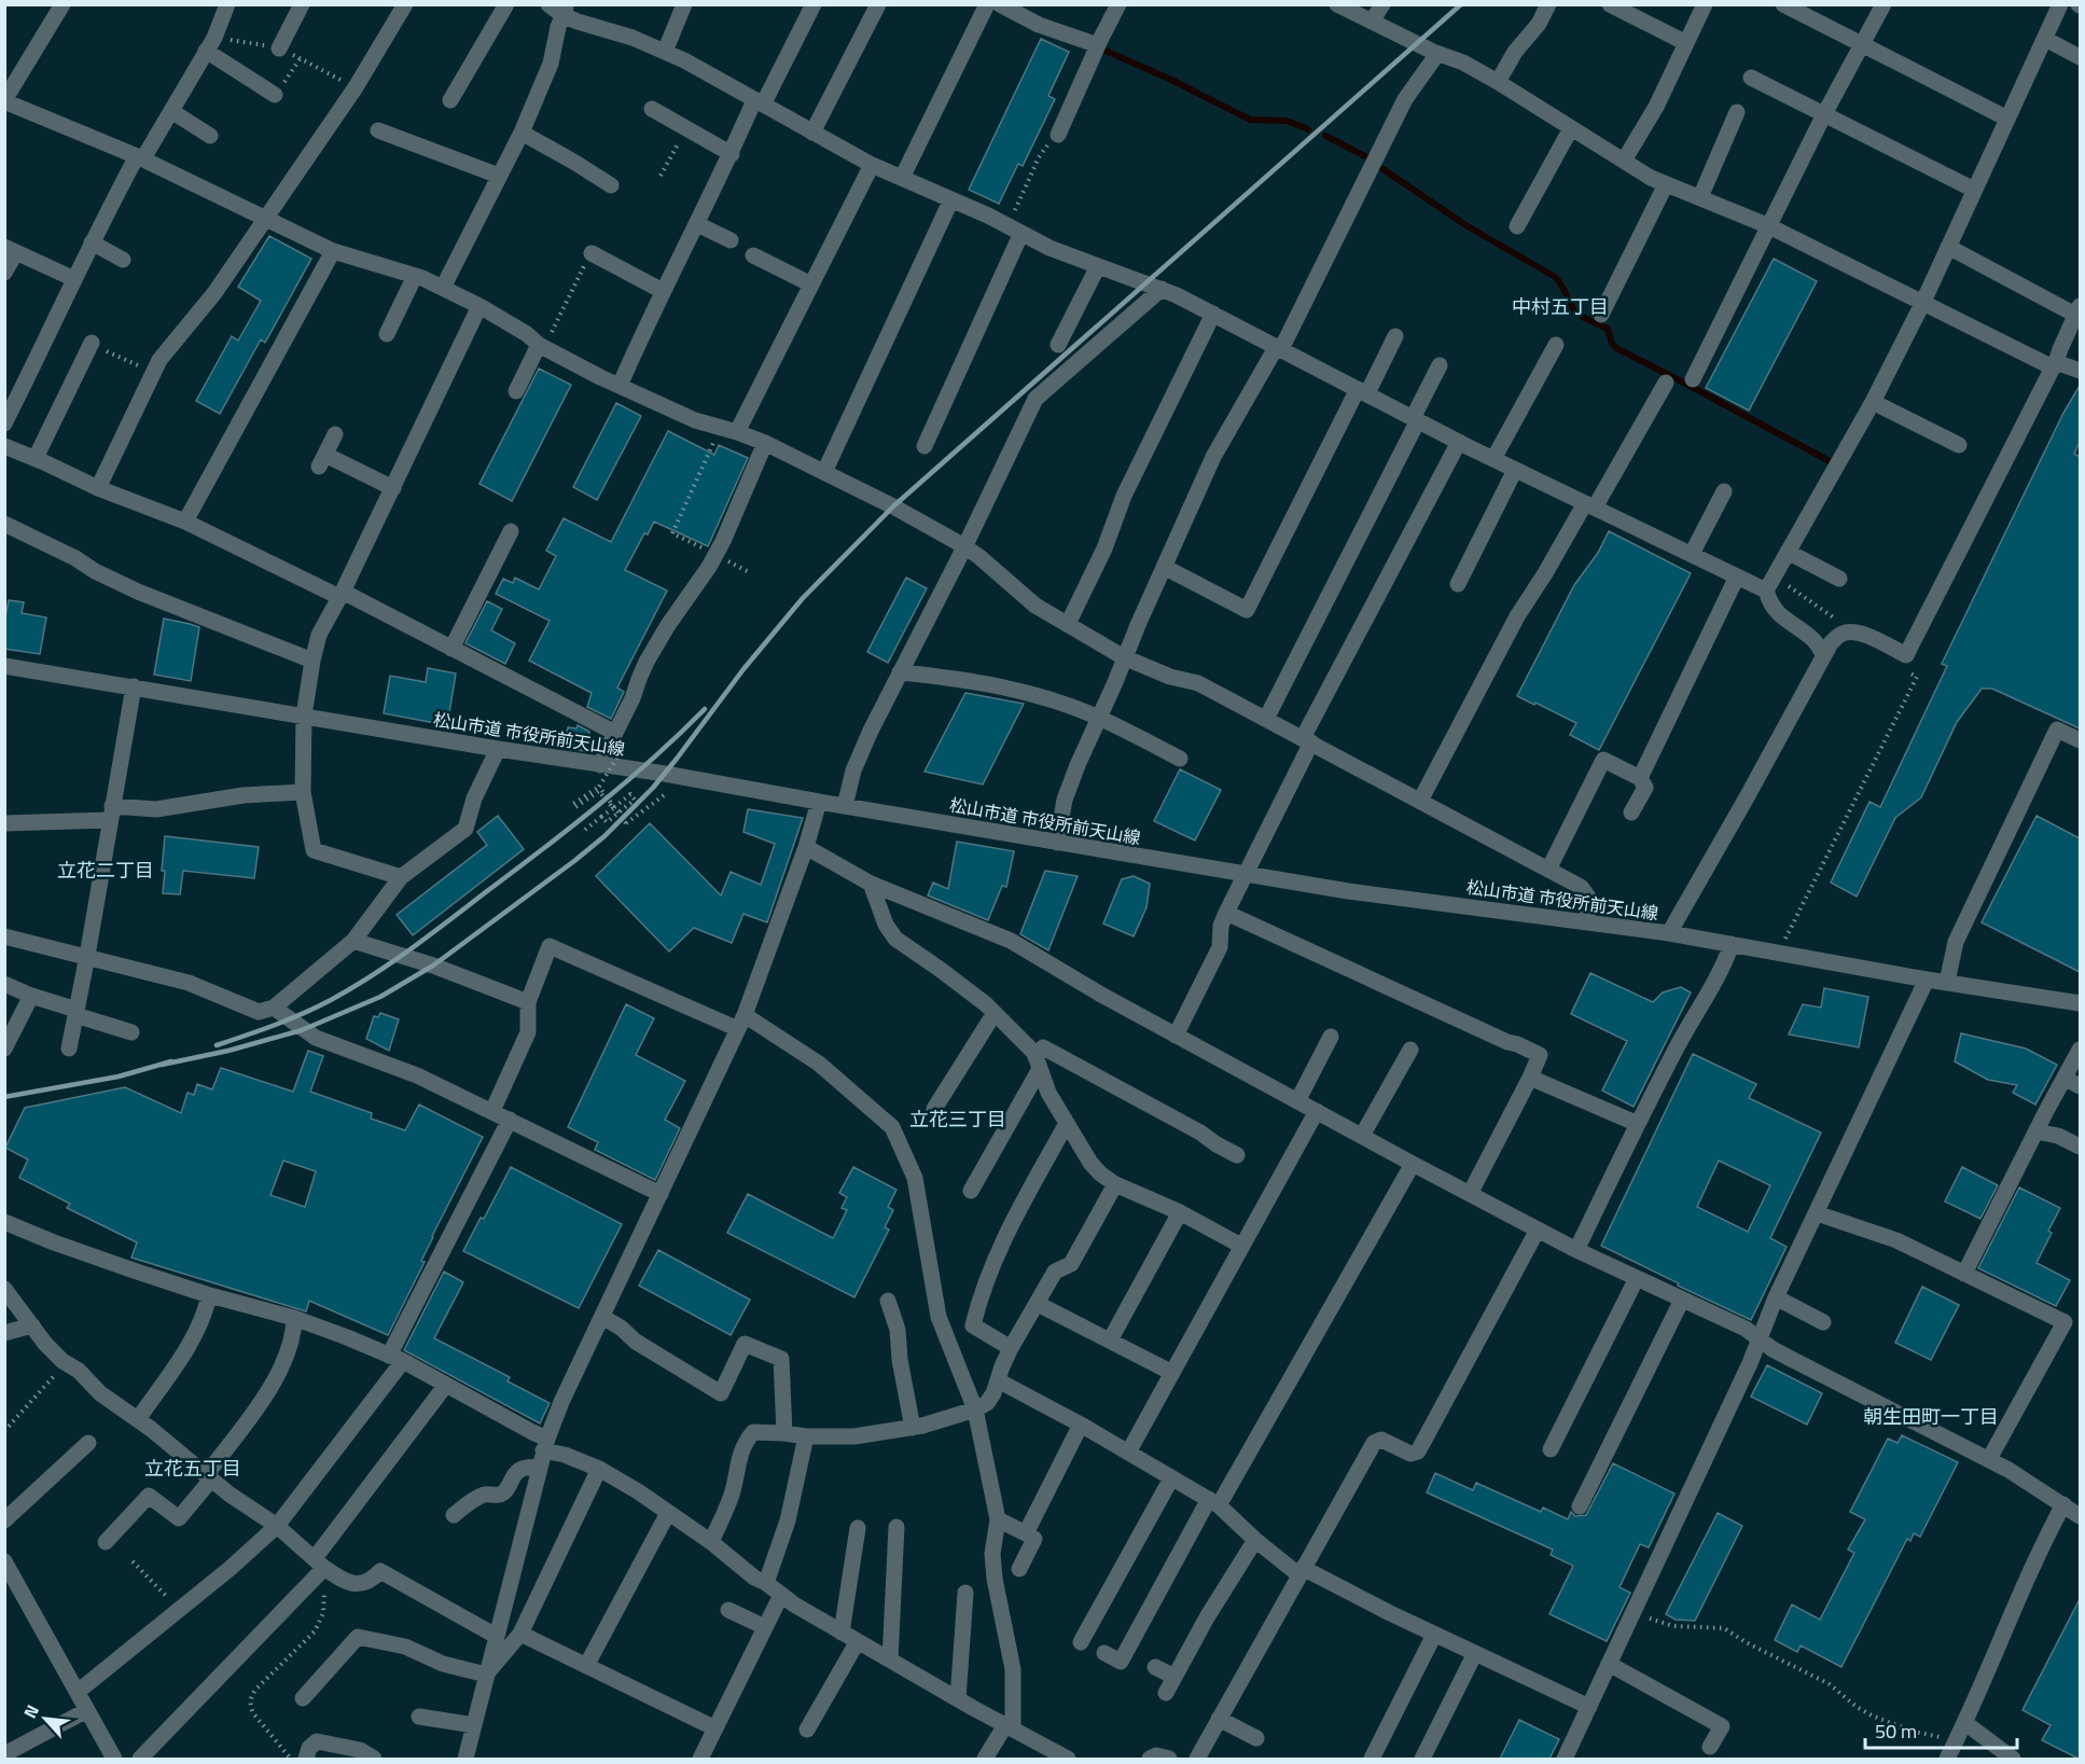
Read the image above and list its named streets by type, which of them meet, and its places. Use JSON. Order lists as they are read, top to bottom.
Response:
{
  "streets": {
    "street": ["松山市道 市役所前天山線"]
  },
  "districts": [
    "中村五丁目",
    "立花二丁目",
    "立花三丁目",
    "朝生田町一丁目",
    "立花五丁目"
  ],
  "scale_bar": "50 m",
  "north": "top left"
}
